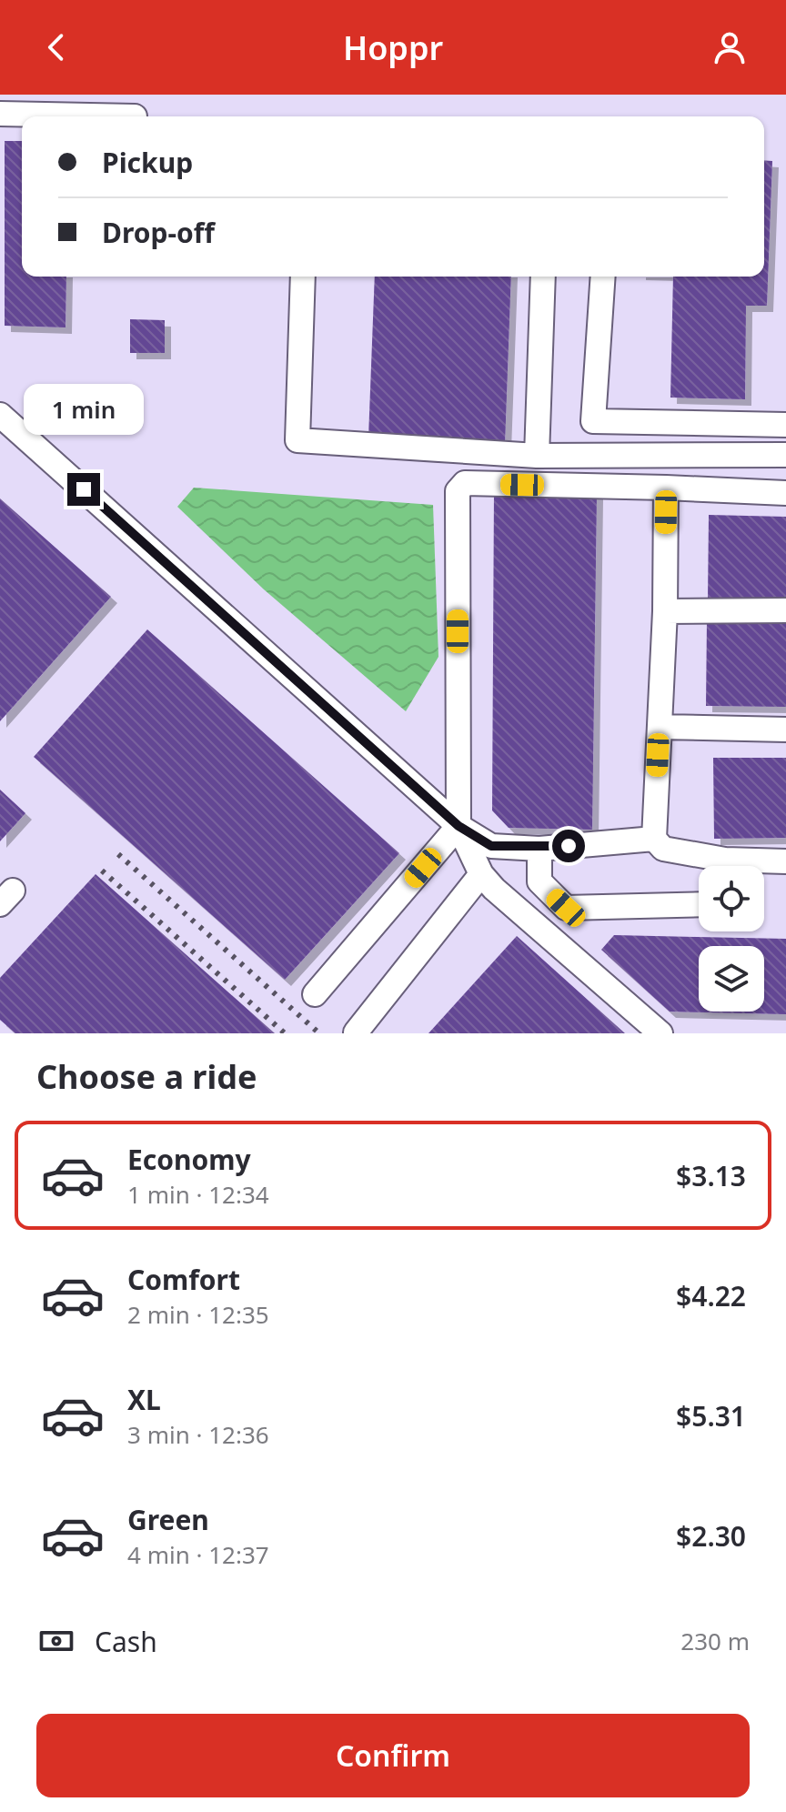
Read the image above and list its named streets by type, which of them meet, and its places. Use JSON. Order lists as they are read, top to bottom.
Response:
{
  "page": {
    "header": "Hoppr",
    "banner": ["Pickup", "Drop-off"],
    "bubble": "1 min",
    "heading": "Choose a ride",
    "list": [
      {
        "name": "Economy",
        "note": "1 min · 12:34",
        "value": "$3.13"
      },
      {
        "name": "Comfort",
        "note": "2 min · 12:35",
        "value": "$4.22"
      },
      {
        "name": "XL",
        "note": "3 min · 12:36",
        "value": "$5.31"
      },
      {
        "name": "Green",
        "note": "4 min · 12:37",
        "value": "$2.30"
      }
    ],
    "pay": ["Cash", "230 m"],
    "buttons": "Confirm"
  }
}
